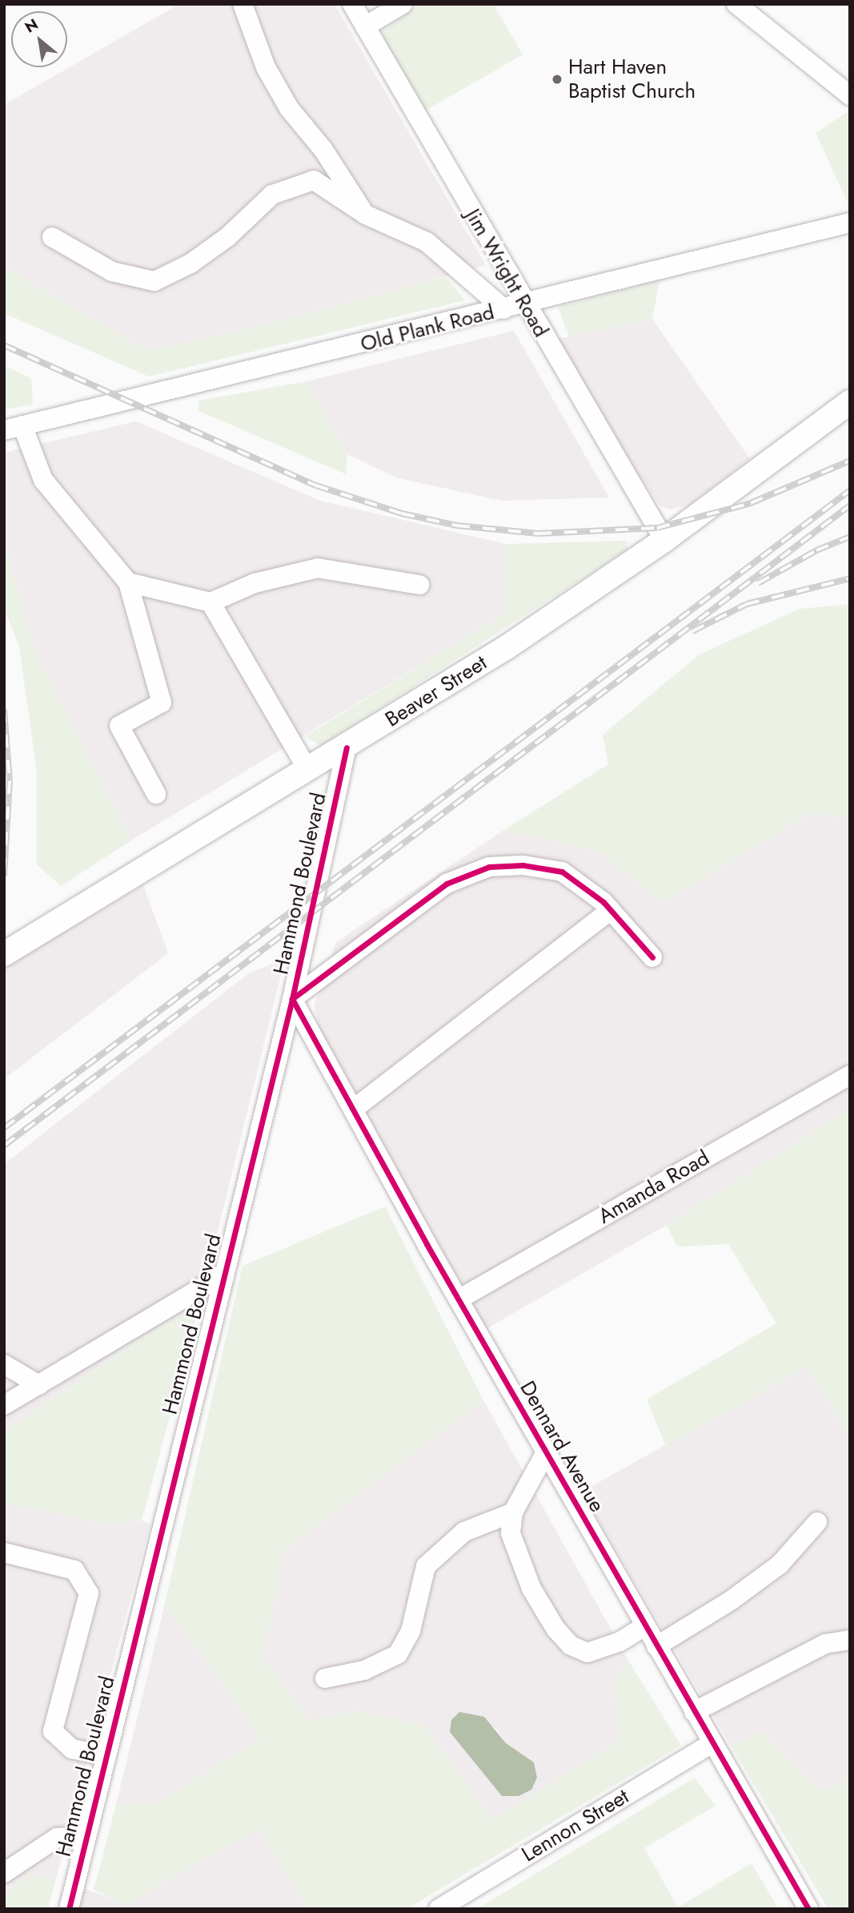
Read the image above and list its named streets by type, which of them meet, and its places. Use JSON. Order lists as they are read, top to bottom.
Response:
{
  "streets": {
    "main road": ["Beaver Street"],
    "street": [
      "Jim Wright Road",
      "Old Plank Road",
      "Hammond Boulevard",
      "Amanda Road",
      "Dennard Avenue",
      "Lennon Street"
    ]
  },
  "crossings": [
    ["Jim Wright Road", "Old Plank Road"],
    ["Jim Wright Road", "Beaver Street"],
    ["Beaver Street", "Hammond Boulevard"],
    ["Hammond Boulevard", "Dennard Avenue"],
    ["Amanda Road", "Dennard Avenue"],
    ["Dennard Avenue", "Lennon Street"]
  ],
  "places": ["Hart Haven Baptist Church"],
  "north": "top left"
}
